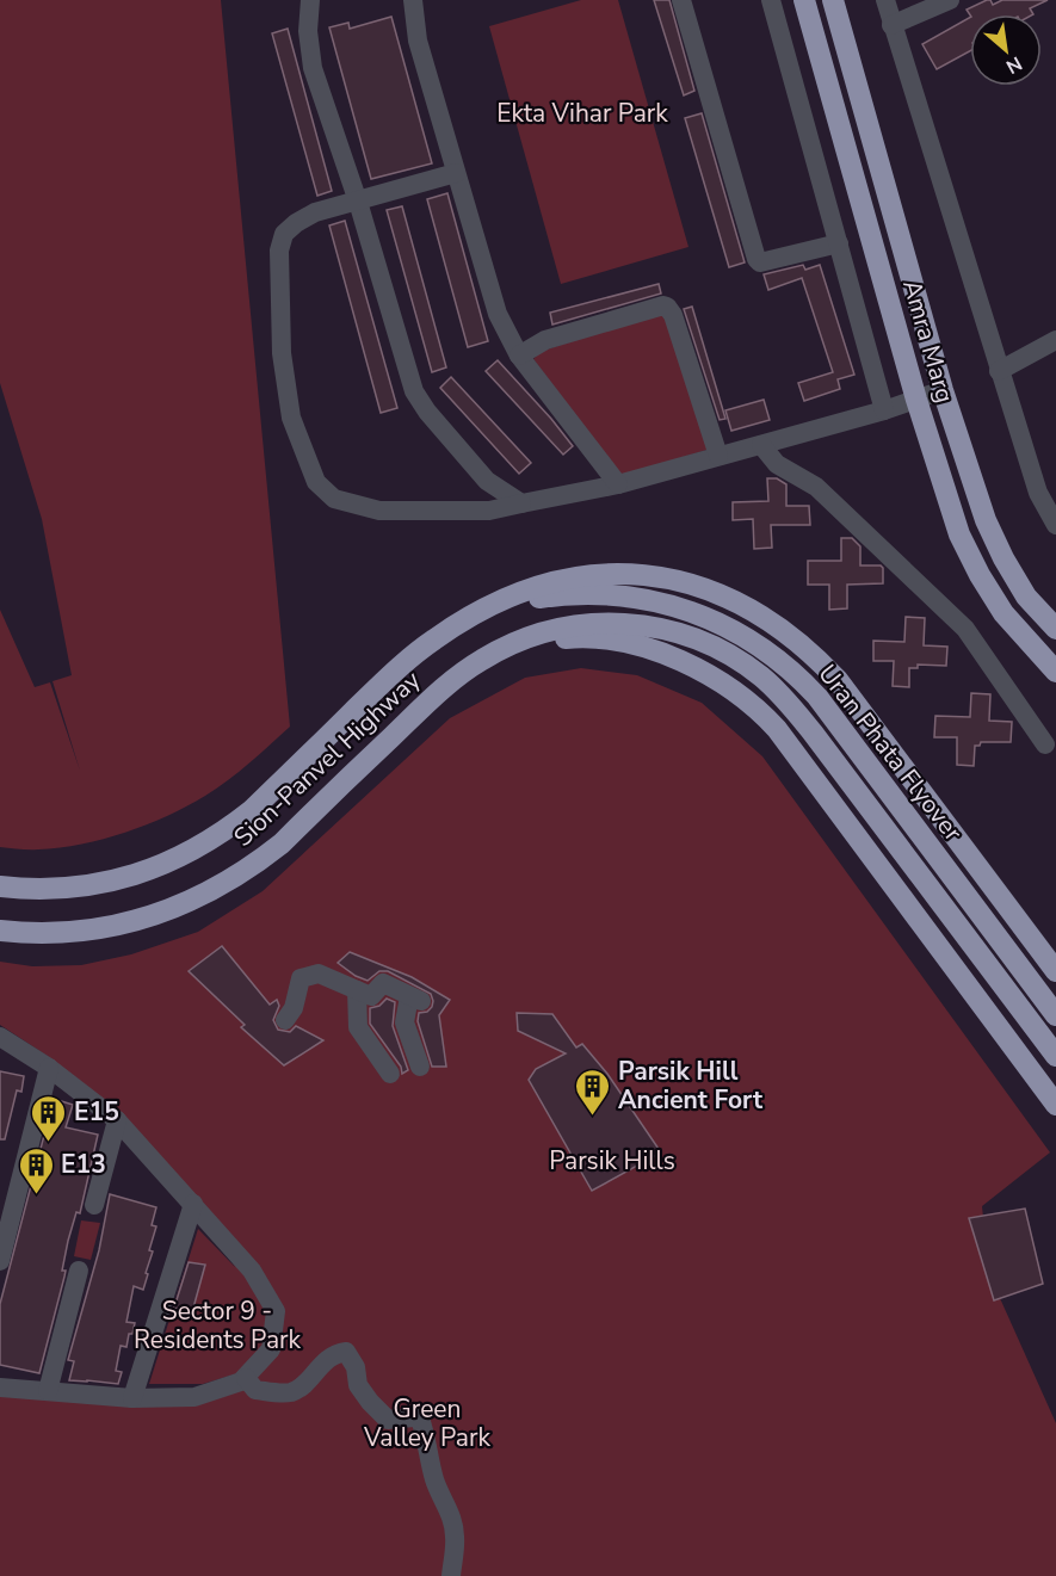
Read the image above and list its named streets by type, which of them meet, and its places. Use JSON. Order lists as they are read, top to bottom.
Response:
{
  "streets": {
    "highway": ["Amra Marg", "Uran Phata Flyover", "Sion-Panvel Highway"]
  },
  "crossings": [
    ["Uran Phata Flyover", "Sion-Panvel Highway"]
  ],
  "parks": [
    "Ekta Vihar Park",
    "Parsik Hills",
    "Sector 9 - Residents Park",
    "Green Valley Park"
  ],
  "places": {
    "building": ["Parsik Hill Ancient Fort", "E15", "E13"]
  },
  "north": "bottom right"
}
